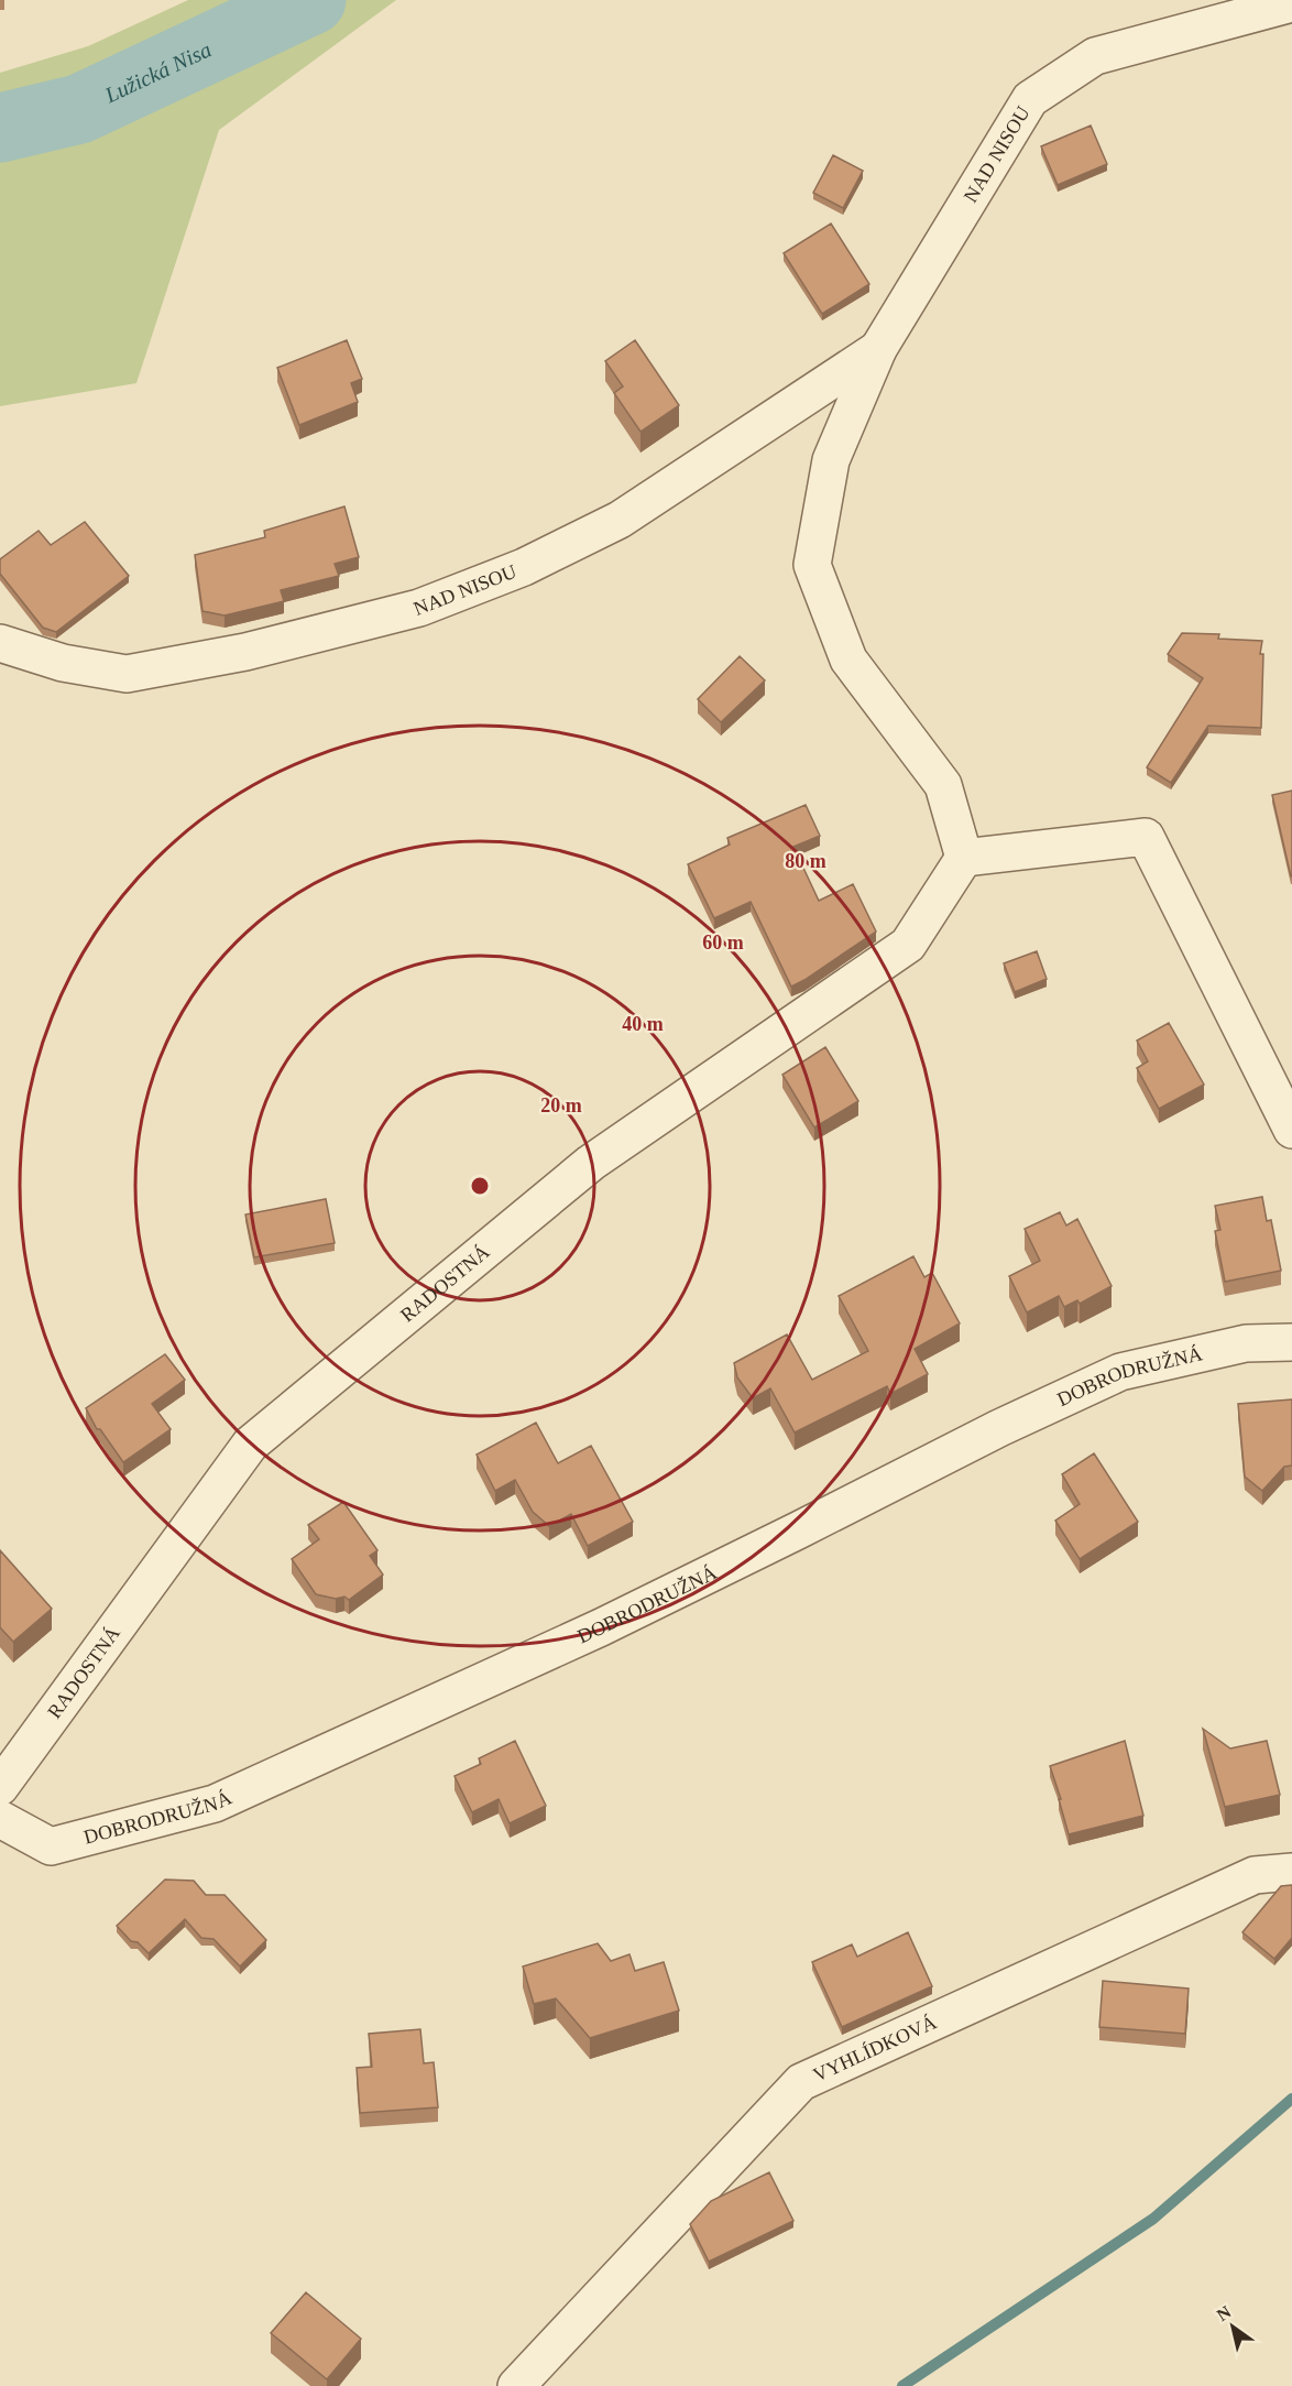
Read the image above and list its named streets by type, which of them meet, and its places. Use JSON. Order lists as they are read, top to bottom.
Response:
{
  "streets": {
    "street": [
      "NAD NISOU",
      "RADOSTNÁ",
      "DOBRODRUŽNÁ",
      "VYHLÍDKOVÁ"
    ]
  },
  "crossings": [
    ["NAD NISOU", "RADOSTNÁ"]
  ],
  "water": ["Lužická Nisa"],
  "north": "top left",
  "rings": [
    "80 m",
    "60 m",
    "40 m",
    "20 m"
  ]
}
